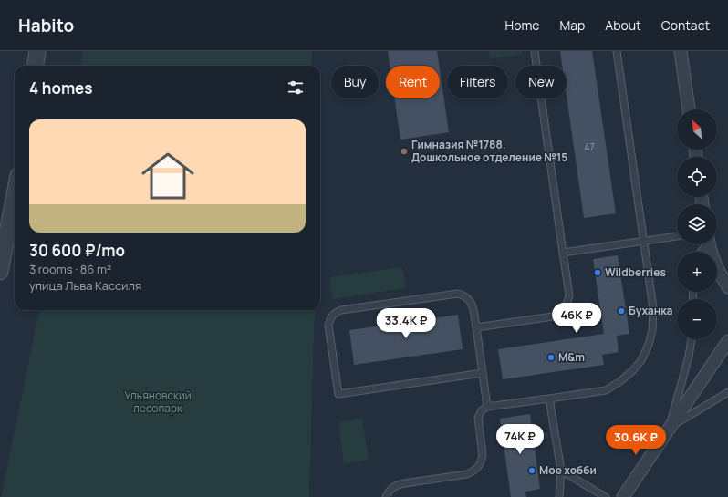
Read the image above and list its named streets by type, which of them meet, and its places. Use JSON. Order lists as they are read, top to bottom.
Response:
{
  "parks": ["Ульяновский лесопарк"],
  "places": [
    "Гимназия №1788. Дошкольное отделение №15",
    "Wildberries",
    "Буханка",
    "M&m",
    "Мое хобби"
  ],
  "house_numbers": ["47"],
  "north": "top left",
  "page": {
    "header": "Habito",
    "nav": [
      "Home",
      "Map",
      "About",
      "Contact"
    ],
    "chip": [
      "Buy",
      "Rent",
      "Filters",
      "New"
    ],
    "heading": "4 homes",
    "map_buttons": ["+", "−"],
    "list": [
      {
        "name": "30 600 ₽/mo",
        "note": "3 rooms · 86 m² · улица Льва Кассиля"
      }
    ],
    "price": [
      "46K ₽",
      "33.4K ₽",
      "74K ₽",
      "30.6K ₽"
    ]
  }
}
